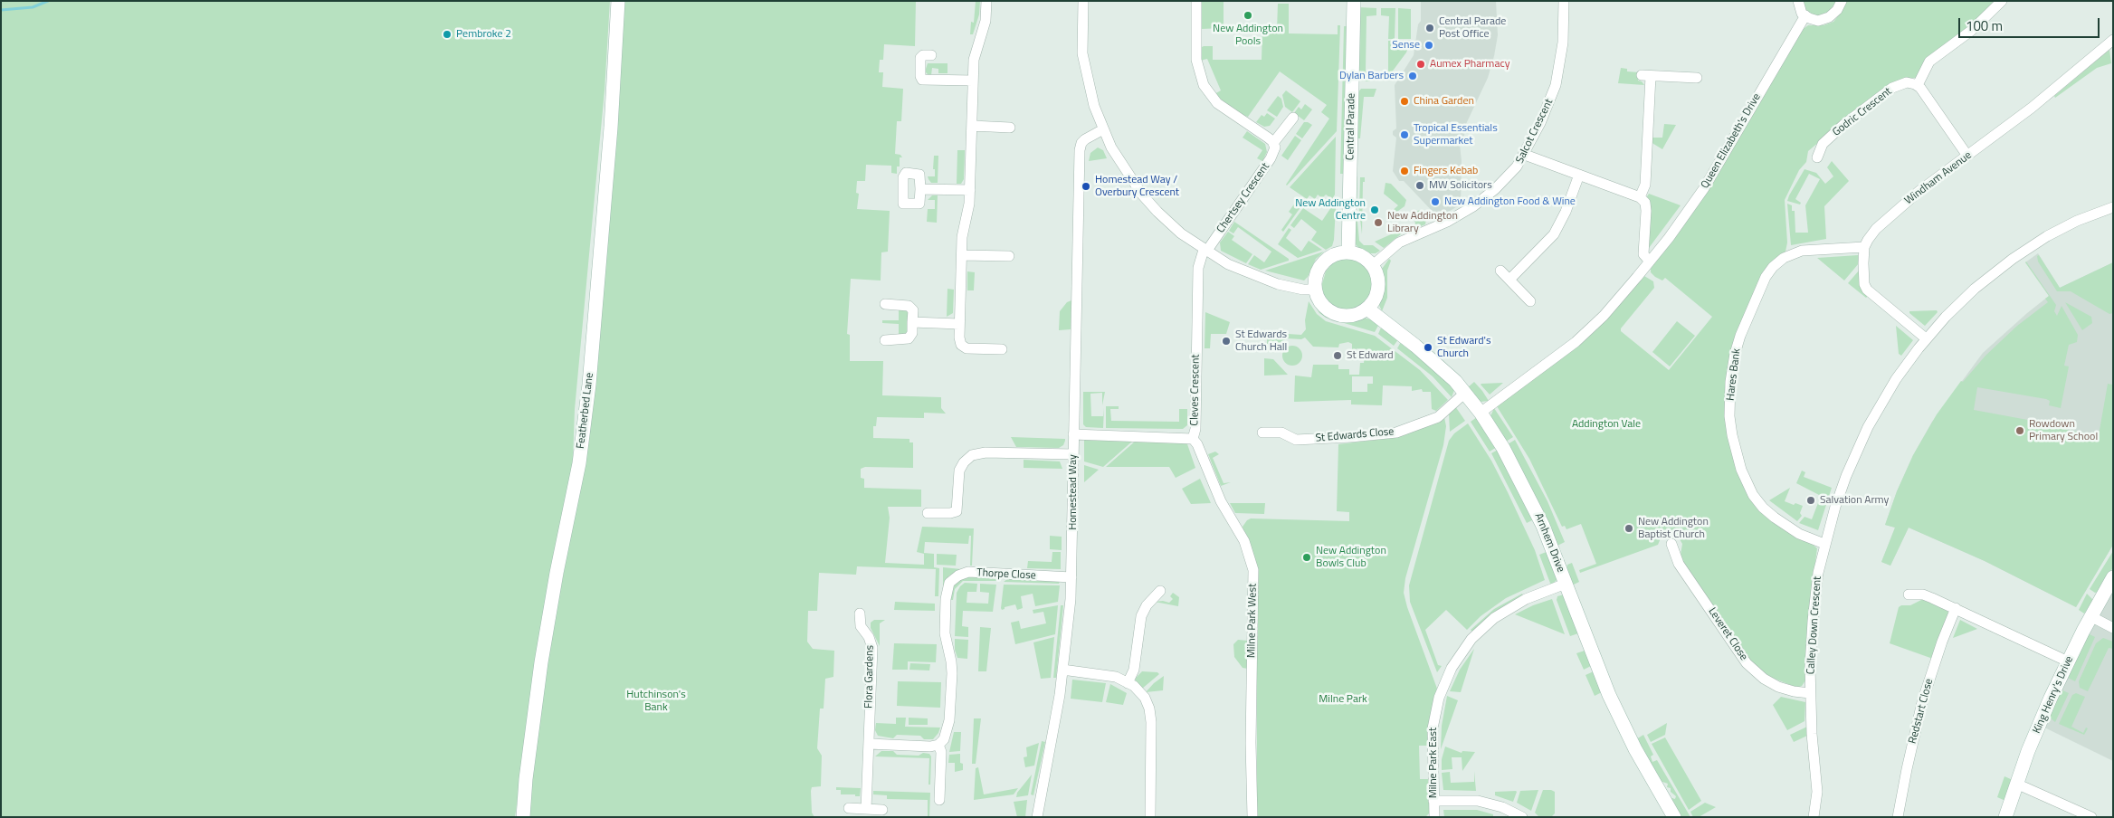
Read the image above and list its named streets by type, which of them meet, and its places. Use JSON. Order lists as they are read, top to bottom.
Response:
{
  "streets": {
    "street": [
      "Godric Crescent",
      "Central Parade",
      "Salcot Crescent",
      "Queen Elizabeth's Drive",
      "Windham Avenue",
      "Chertsey Crescent",
      "Hares Bank",
      "Cleves Crescent",
      "Featherbed Lane",
      "St Edwards Close",
      "Homestead Way",
      "Arnhem Drive",
      "Thorpe Close",
      "Milne Park West",
      "Calley Down Crescent",
      "Leveret Close",
      "Flora Gardens",
      "King Henry's Drive",
      "Redstart Close",
      "Milne Park East"
    ]
  },
  "crossings": [
    ["Central Parade", "Salcot Crescent"],
    ["Central Parade", "Arnhem Drive"],
    ["Salcot Crescent", "Arnhem Drive"],
    ["Queen Elizabeth's Drive", "Arnhem Drive"],
    ["Windham Avenue", "Hares Bank"],
    ["Chertsey Crescent", "Cleves Crescent"],
    ["Hares Bank", "Calley Down Crescent"],
    ["Cleves Crescent", "Homestead Way"],
    ["Cleves Crescent", "Milne Park West"],
    ["St Edwards Close", "Arnhem Drive"],
    ["Homestead Way", "Thorpe Close"],
    ["Arnhem Drive", "Milne Park East"],
    ["Calley Down Crescent", "Leveret Close"]
  ],
  "parks": ["Addington Vale", "Hutchinson's Bank", "Milne Park"],
  "places": [
    "New Addington Pools",
    "Central Parade Post Office",
    "Pembroke 2",
    "Sense",
    "Aumex Pharmacy",
    "Dylan Barbers",
    "China Garden",
    "Tropical Essentials Supermarket",
    "Fingers Kebab",
    "MW Solicitors",
    "Homestead Way / Overbury Crescent",
    "New Addington Food & Wine",
    "New Addington Centre",
    "New Addington Library",
    "St Edwards Church Hall",
    "St Edward's Church",
    "St Edward",
    "Rowdown Primary School",
    "Salvation Army",
    "New Addington Baptist Church",
    "New Addington Bowls Club"
  ],
  "scale_bar": "100 m"
}
